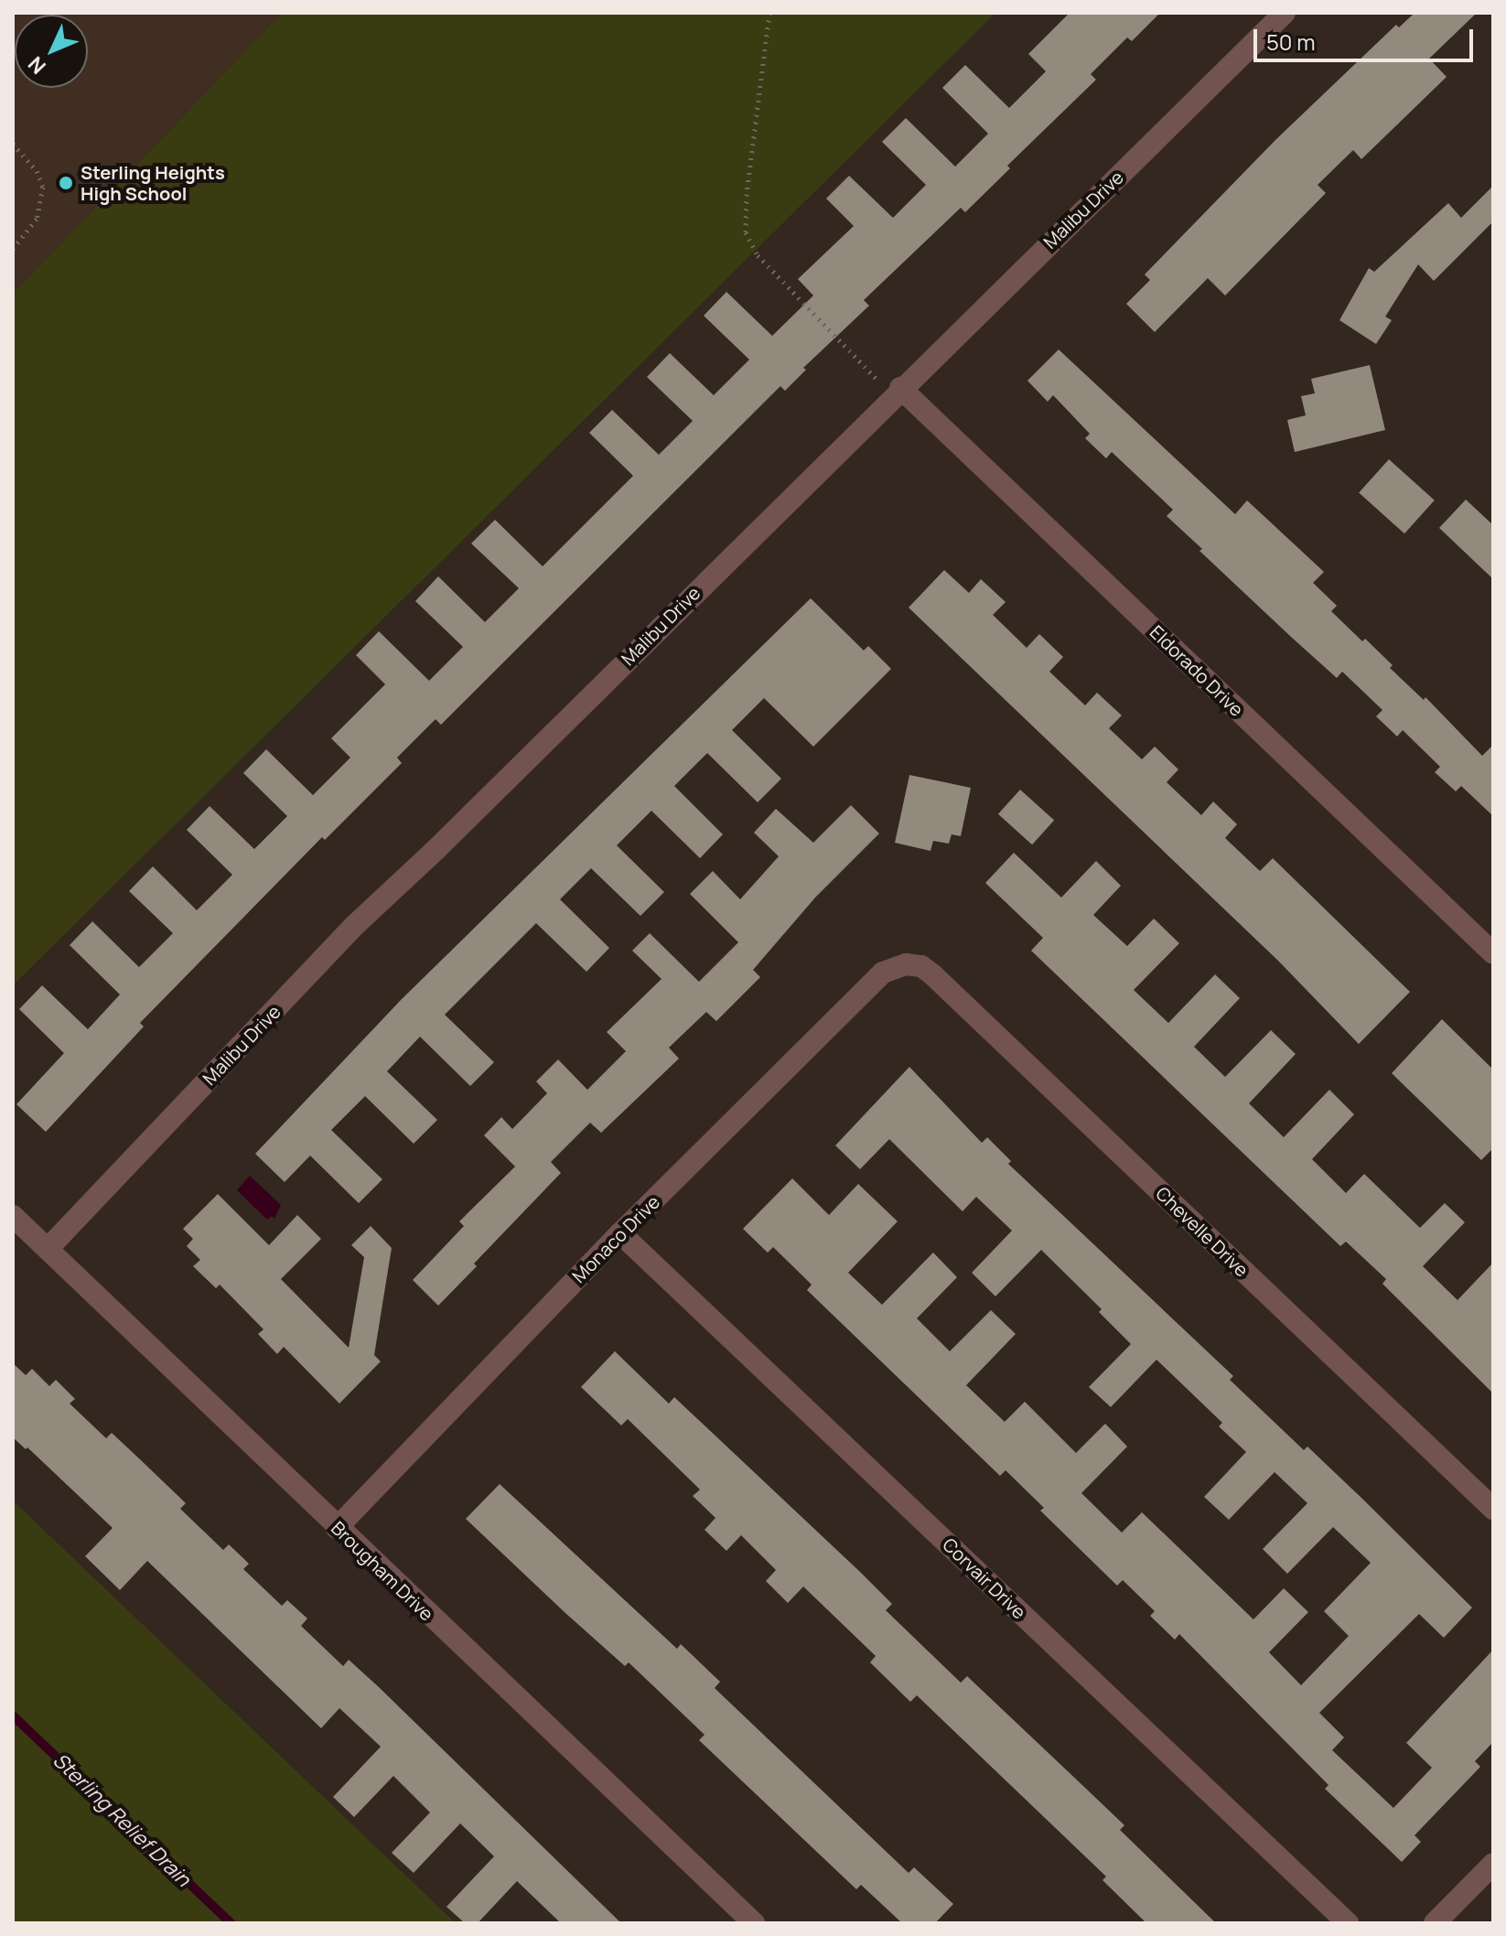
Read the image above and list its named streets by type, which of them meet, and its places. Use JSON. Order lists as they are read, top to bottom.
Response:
{
  "streets": {
    "street": [
      "Malibu Drive",
      "Eldorado Drive",
      "Chevelle Drive",
      "Monaco Drive",
      "Brougham Drive",
      "Corvair Drive"
    ]
  },
  "crossings": [
    ["Malibu Drive", "Eldorado Drive"],
    ["Malibu Drive", "Brougham Drive"],
    ["Chevelle Drive", "Monaco Drive"],
    ["Monaco Drive", "Brougham Drive"],
    ["Monaco Drive", "Corvair Drive"]
  ],
  "water": ["Sterling Relief Drain"],
  "places": ["Sterling Heights High School"],
  "scale_bar": "50 m",
  "north": "bottom left"
}
